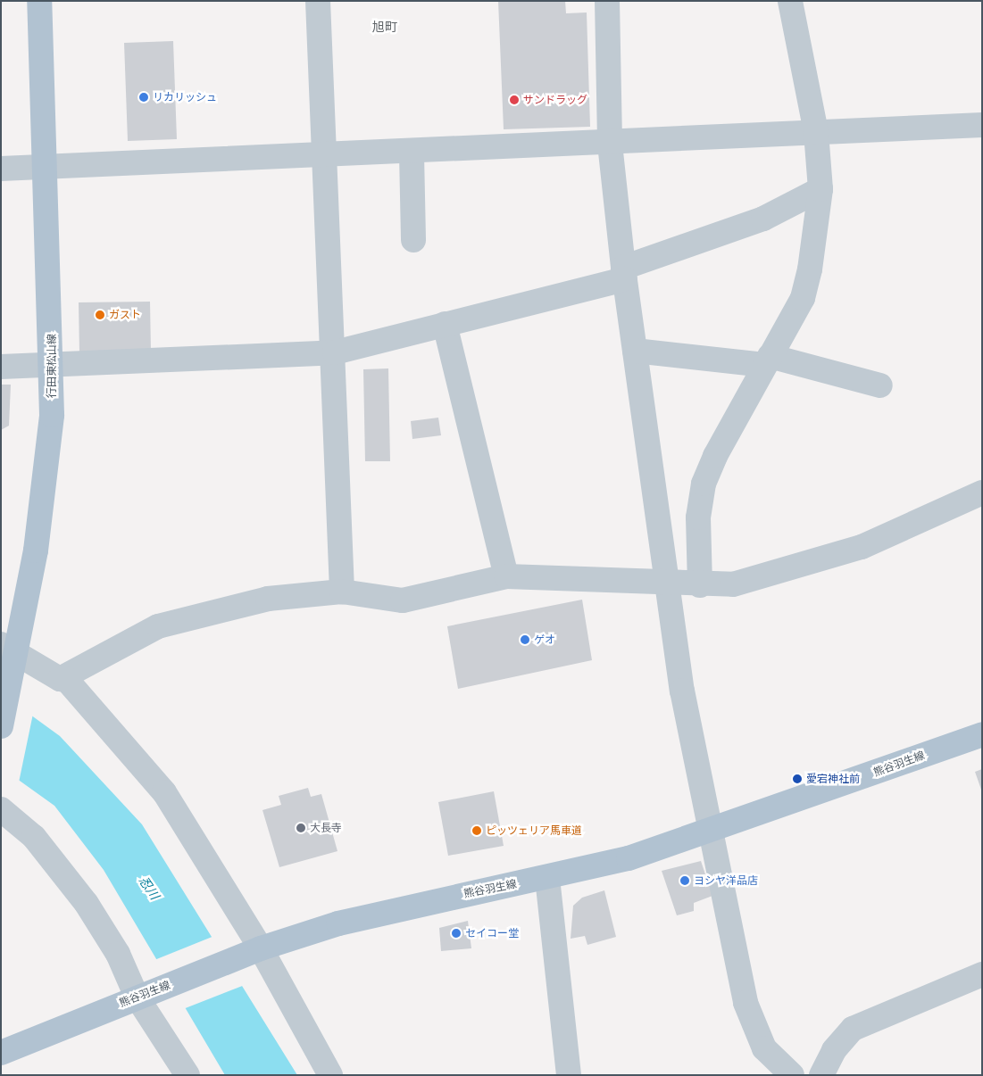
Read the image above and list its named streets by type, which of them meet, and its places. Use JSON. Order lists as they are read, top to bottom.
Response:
{
  "streets": {
    "main road": ["行田東松山線", "熊谷羽生線"]
  },
  "districts": ["旭町"],
  "water": ["忍川"],
  "places": [
    "リカリッシュ",
    "サンドラッグ",
    "ガスト",
    "ゲオ",
    "愛宕神社前",
    "大長寺",
    "ピッツェリア馬車道",
    "ヨシヤ洋品店",
    "セイコー堂"
  ]
}
